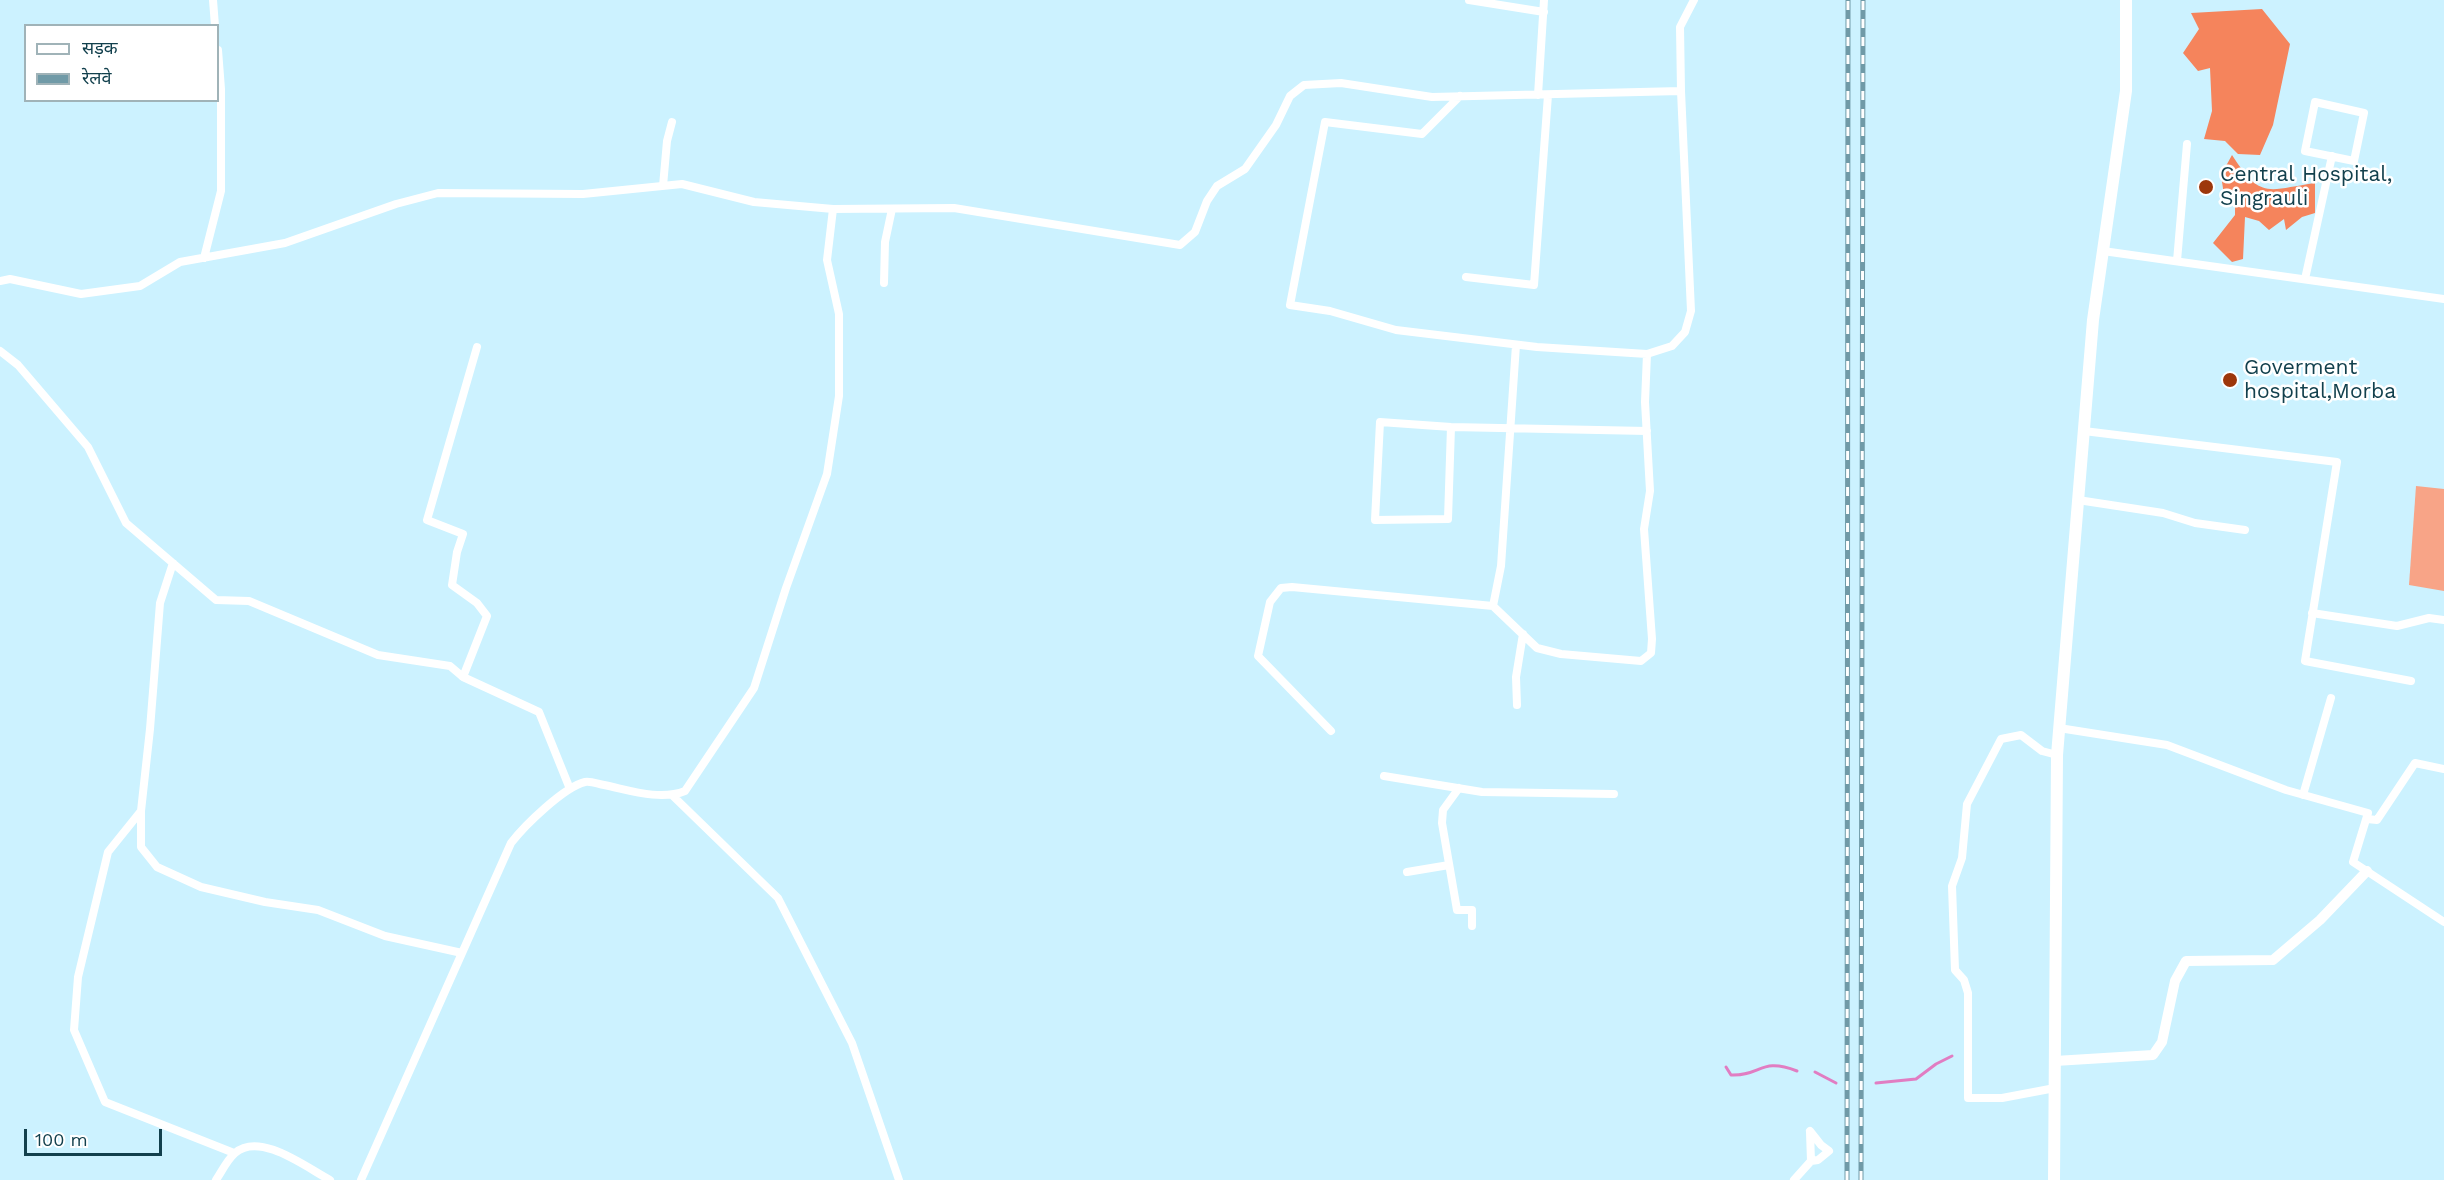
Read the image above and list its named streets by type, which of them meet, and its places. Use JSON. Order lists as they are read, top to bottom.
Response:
{
  "places": ["Central Hospital, Singrauli", "Goverment hospital,Morba"],
  "legend": ["सड़क", "रेलवे"],
  "scale_bar": "100 m"
}
